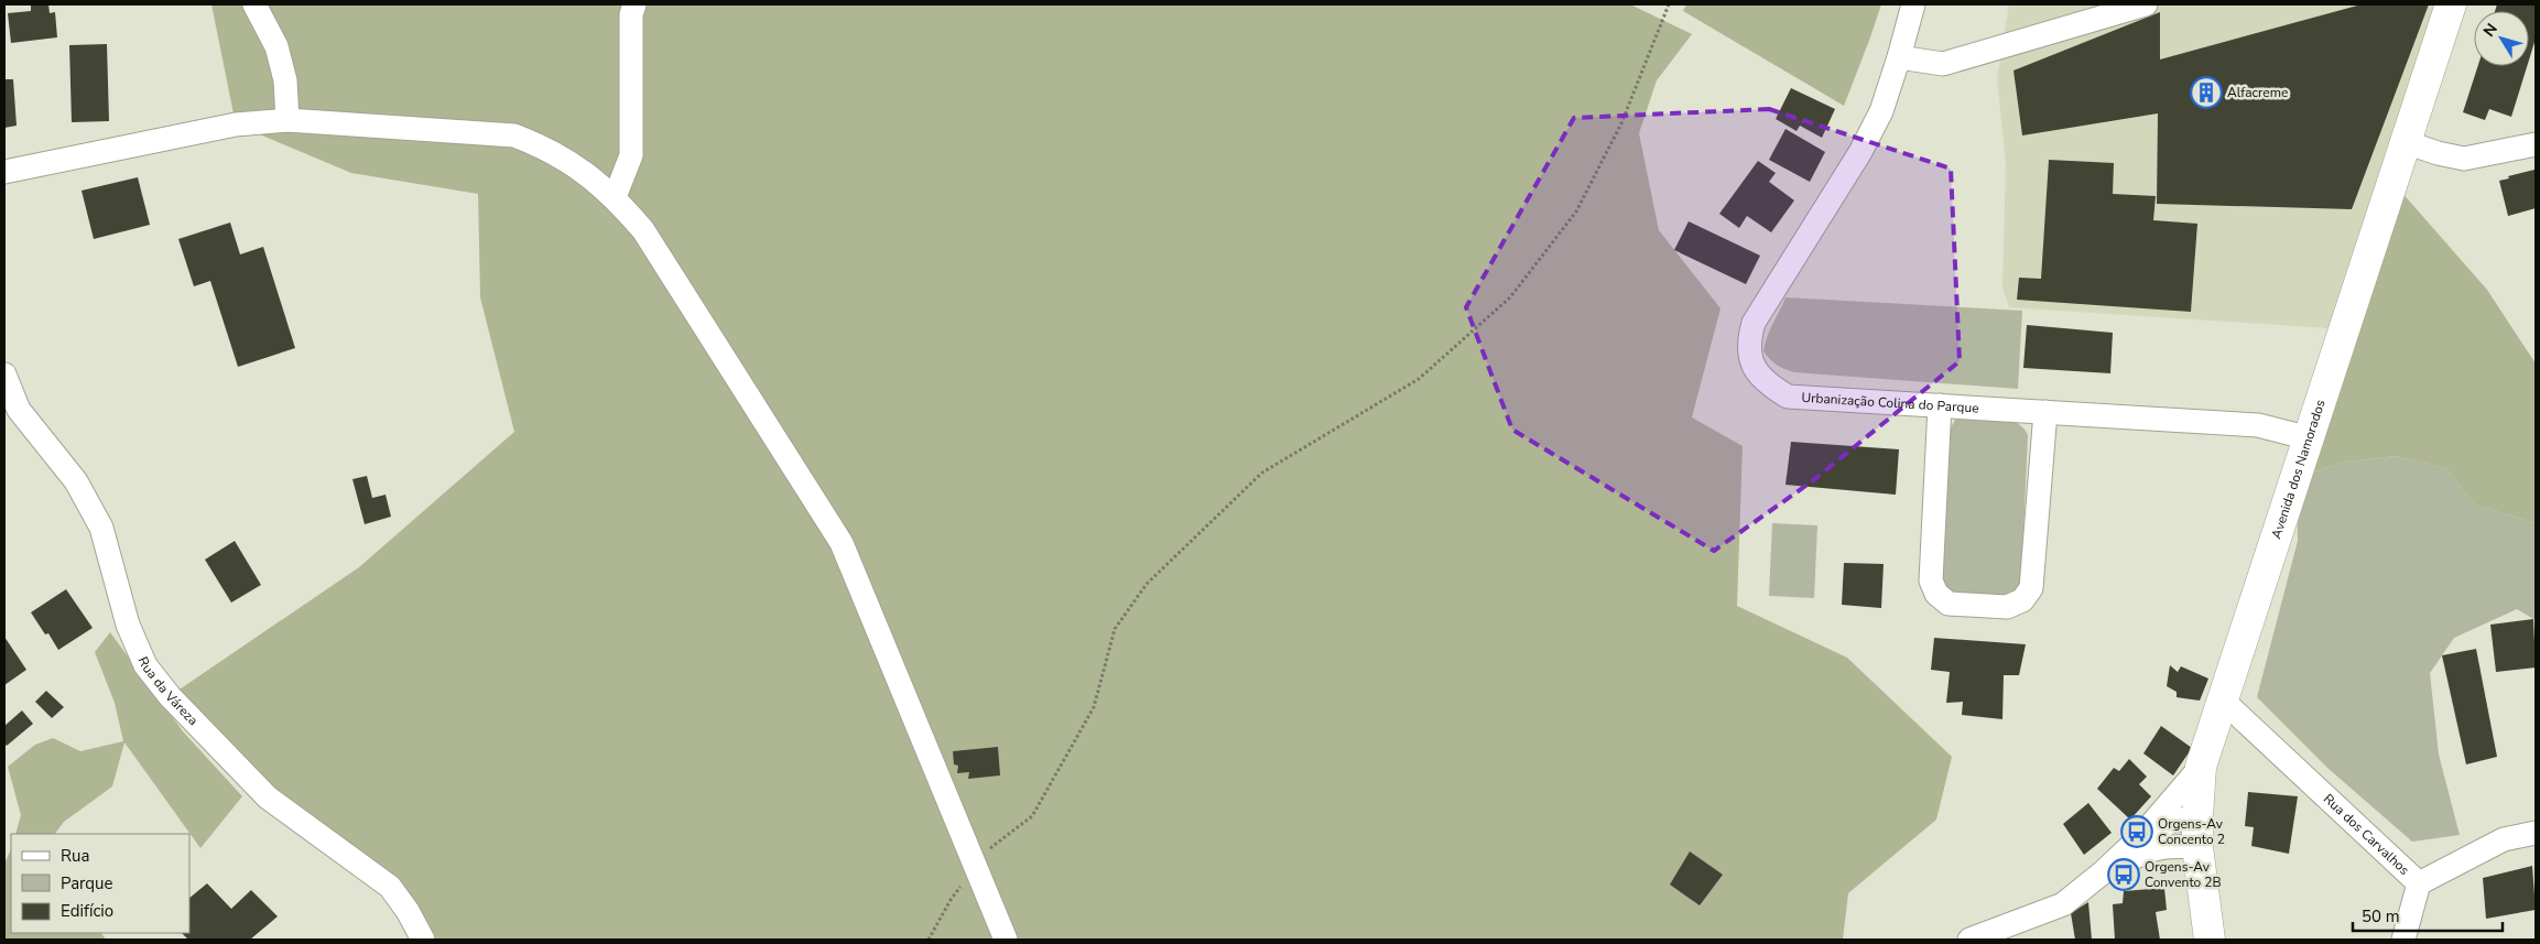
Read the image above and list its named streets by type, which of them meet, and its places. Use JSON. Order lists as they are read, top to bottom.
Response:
{
  "streets": {
    "street": [
      "Urbanização Colina do Parque",
      "Avenida dos Namorados",
      "Rua da Váreza",
      "Rua dos Carvalhos"
    ]
  },
  "crossings": [
    ["Urbanização Colina do Parque", "Avenida dos Namorados"],
    ["Avenida dos Namorados", "Rua dos Carvalhos"]
  ],
  "places": {
    "building": ["Alfacreme"],
    "bus stop": ["Orgens-Av Concento 2", "Orgens-Av Convento 2B"]
  },
  "legend": ["Rua", "Parque", "Edifício"],
  "scale_bar": "50 m",
  "north": "top left"
}
